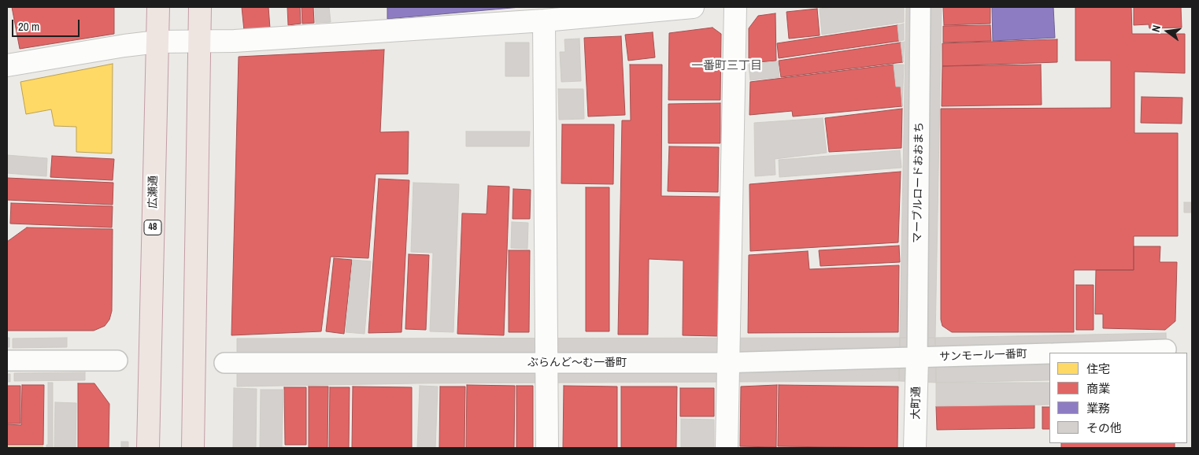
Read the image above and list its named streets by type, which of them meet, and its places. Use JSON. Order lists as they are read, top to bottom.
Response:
{
  "streets": {
    "highway": ["広瀬通", "48"],
    "street": [
      "マーブルロードおおまち",
      "サンモール一番町",
      "ぶらんど～む一番町",
      "大町通"
    ]
  },
  "crossings": [
    ["マーブルロードおおまち", "サンモール一番町"],
    ["マーブルロードおおまち", "ぶらんど～む一番町"],
    ["マーブルロードおおまち", "大町通"],
    ["サンモール一番町", "ぶらんど～む一番町"],
    ["サンモール一番町", "大町通"],
    ["ぶらんど～む一番町", "大町通"]
  ],
  "districts": ["一番町三丁目"],
  "legend": [
    "住宅",
    "商業",
    "業務",
    "その他"
  ],
  "scale_bar": "20 m",
  "north": "left"
}
